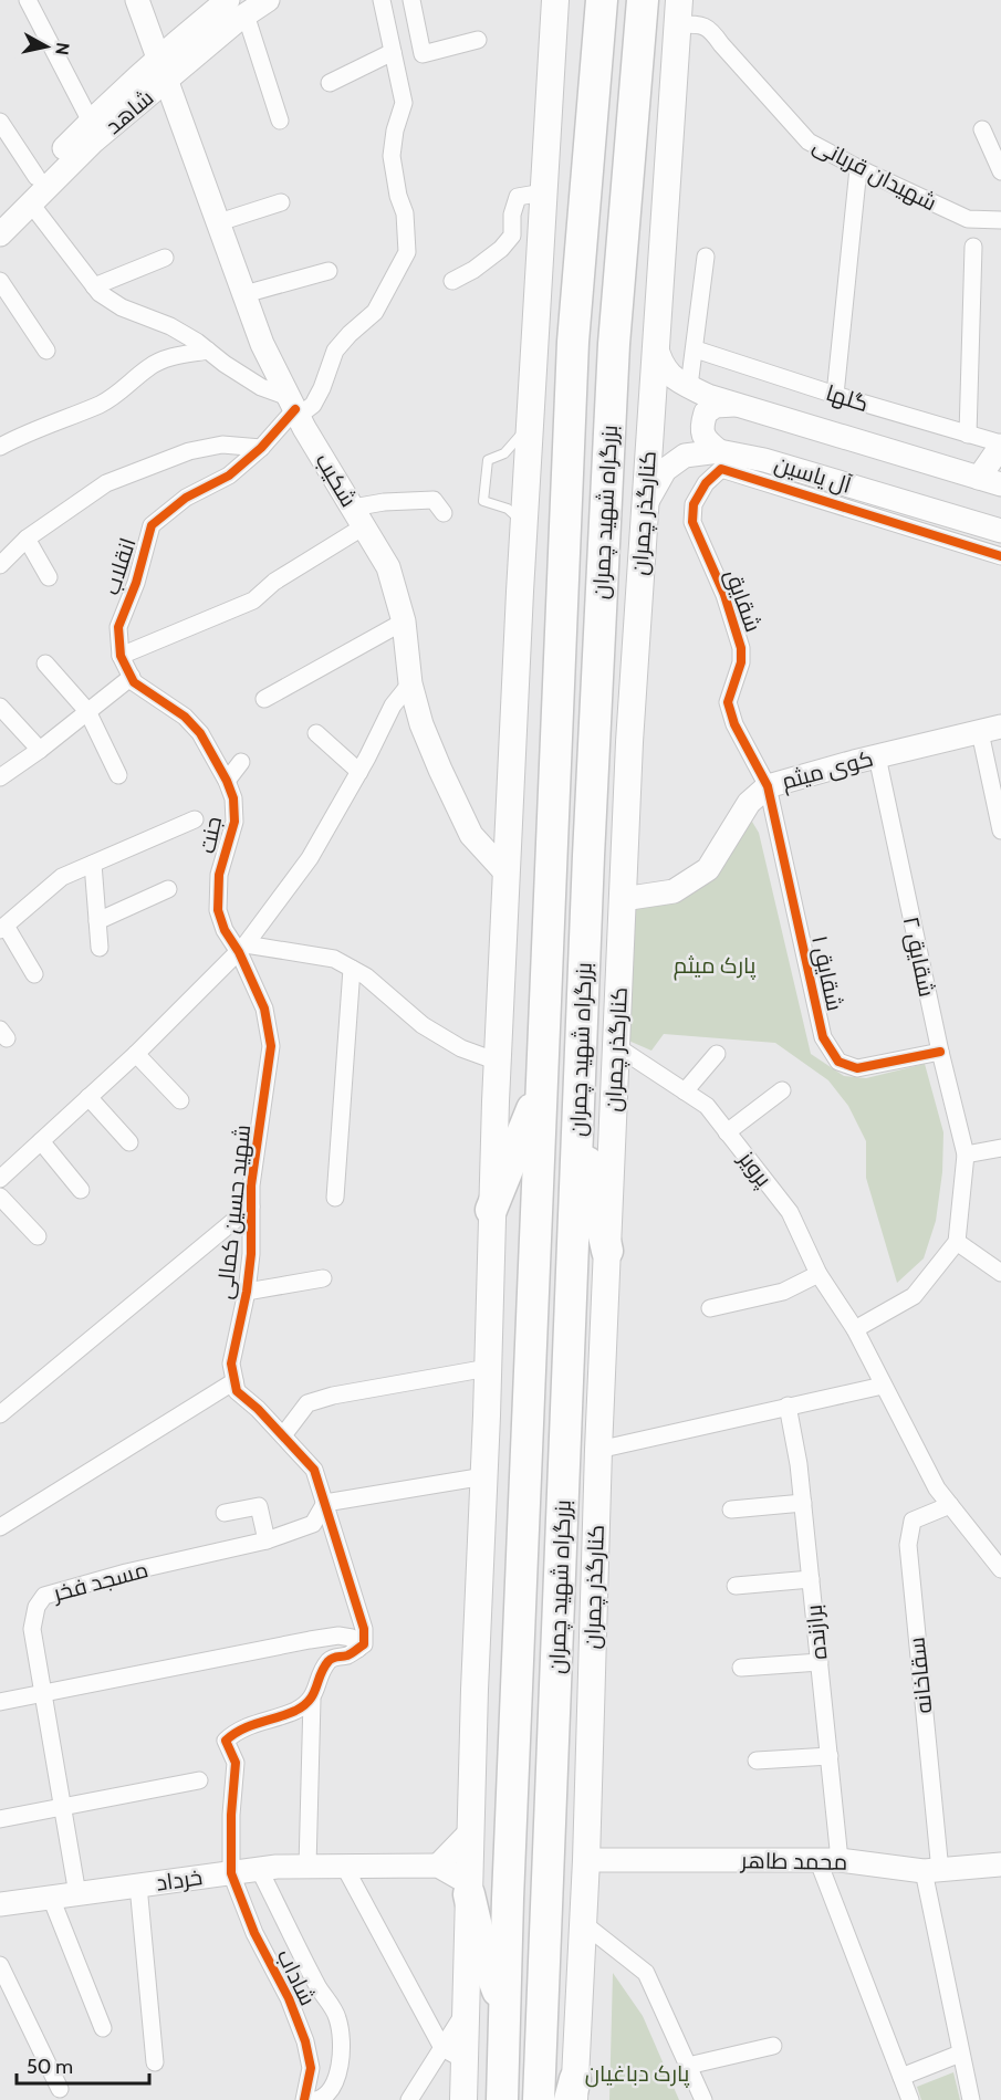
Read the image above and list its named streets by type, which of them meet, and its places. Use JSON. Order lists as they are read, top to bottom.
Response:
{
  "streets": {
    "highway": ["بزرگراه شهید چمران"],
    "main road": [
      "شاهد",
      "گلها",
      "آل یاسین",
      "شکیب",
      "کنارگذر چمران",
      "کوی میثم",
      "محمد طاهر",
      "خرداد"
    ],
    "street": [
      "شهیدان قربانی",
      "انقلاب",
      "شقایق",
      "جنت",
      "شقایق ۲",
      "شقایق ۱",
      "پرویز",
      "شهید حسین کمالی",
      "مسجد فخر",
      "برازنده",
      "سقاخانه",
      "شاداب"
    ]
  },
  "crossings": [
    ["شاهد", "شکیب"],
    ["شهیدان قربانی", "کنارگذر چمران"],
    ["گلها", "آل یاسین"],
    ["آل یاسین", "کنارگذر چمران"],
    ["آل یاسین", "شقایق"],
    ["شکیب", "انقلاب"],
    ["کنارگذر چمران", "کوی میثم"],
    ["کنارگذر چمران", "پرویز"],
    ["کنارگذر چمران", "محمد طاهر"],
    ["انقلاب", "جنت"],
    ["شقایق", "کوی میثم"],
    ["شقایق", "شقایق ۱"],
    ["کوی میثم", "شقایق ۲"],
    ["کوی میثم", "شقایق ۱"],
    ["جنت", "شهید حسین کمالی"],
    ["شقایق ۲", "شقایق ۱"],
    ["پرویز", "سقاخانه"],
    ["مسجد فخر", "خرداد"],
    ["برازنده", "محمد طاهر"],
    ["سقاخانه", "محمد طاهر"],
    ["خرداد", "شاداب"]
  ],
  "parks": ["پارک میثم", "پارک دباغیان"],
  "scale_bar": "50 m",
  "north": "right"
}
